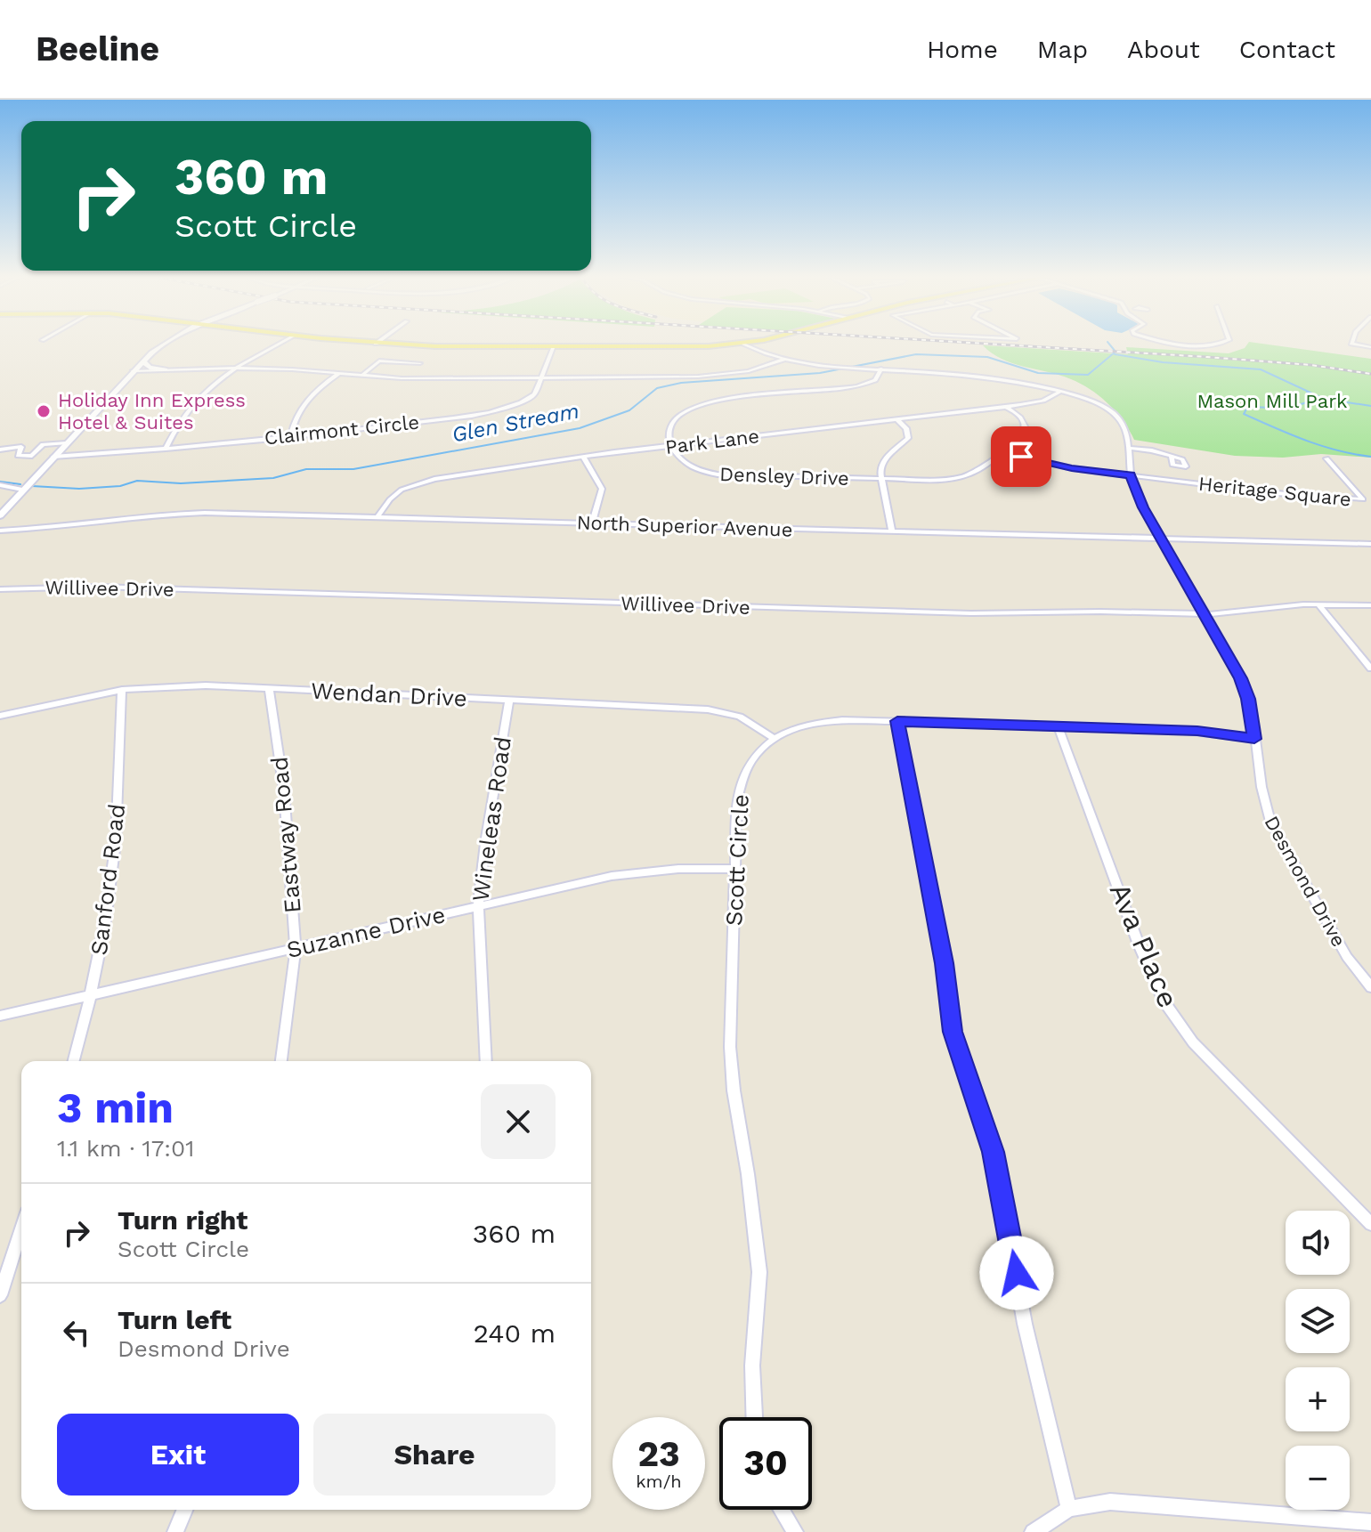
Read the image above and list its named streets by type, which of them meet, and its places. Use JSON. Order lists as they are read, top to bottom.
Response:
{
  "streets": {
    "street": [
      "Clairmont Circle",
      "Park Lane",
      "Densley Drive",
      "Heritage Square",
      "North Superior Avenue",
      "Willivee Drive",
      "Wendan Drive",
      "Wineleas Road",
      "Eastway Road",
      "Scott Circle",
      "Sanford Road",
      "Desmond Drive",
      "Suzanne Drive",
      "Ava Place"
    ]
  },
  "crossings": [
    ["Park Lane", "Densley Drive"],
    ["Park Lane", "North Superior Avenue"],
    ["Park Lane", "Desmond Drive"],
    ["Heritage Square", "Desmond Drive"],
    ["North Superior Avenue", "Desmond Drive"],
    ["Willivee Drive", "Desmond Drive"],
    ["Wendan Drive", "Wineleas Road"],
    ["Wendan Drive", "Eastway Road"],
    ["Wendan Drive", "Scott Circle"],
    ["Wendan Drive", "Sanford Road"],
    ["Wineleas Road", "Suzanne Drive"],
    ["Eastway Road", "Suzanne Drive"],
    ["Scott Circle", "Desmond Drive"],
    ["Scott Circle", "Suzanne Drive"],
    ["Scott Circle", "Ava Place"],
    ["Sanford Road", "Suzanne Drive"]
  ],
  "water": ["Glen Stream"],
  "parks": ["Mason Mill Park"],
  "places": ["Holiday Inn Express Hotel & Suites"],
  "page": {
    "header": "Beeline",
    "nav": [
      "Home",
      "Map",
      "About",
      "Contact"
    ],
    "turn": ["360 m", "Scott Circle"],
    "heading": ["3 min", "1.1 km · 17:01"],
    "list": [
      {
        "name": "Turn right",
        "note": "Scott Circle",
        "value": "360 m"
      },
      {
        "name": "Turn left",
        "note": "Desmond Drive",
        "value": "240 m"
      }
    ],
    "map_buttons": ["+", "−"],
    "buttons": ["Exit", "Share"],
    "speed": "23 km/h",
    "limit": "30"
  }
}
